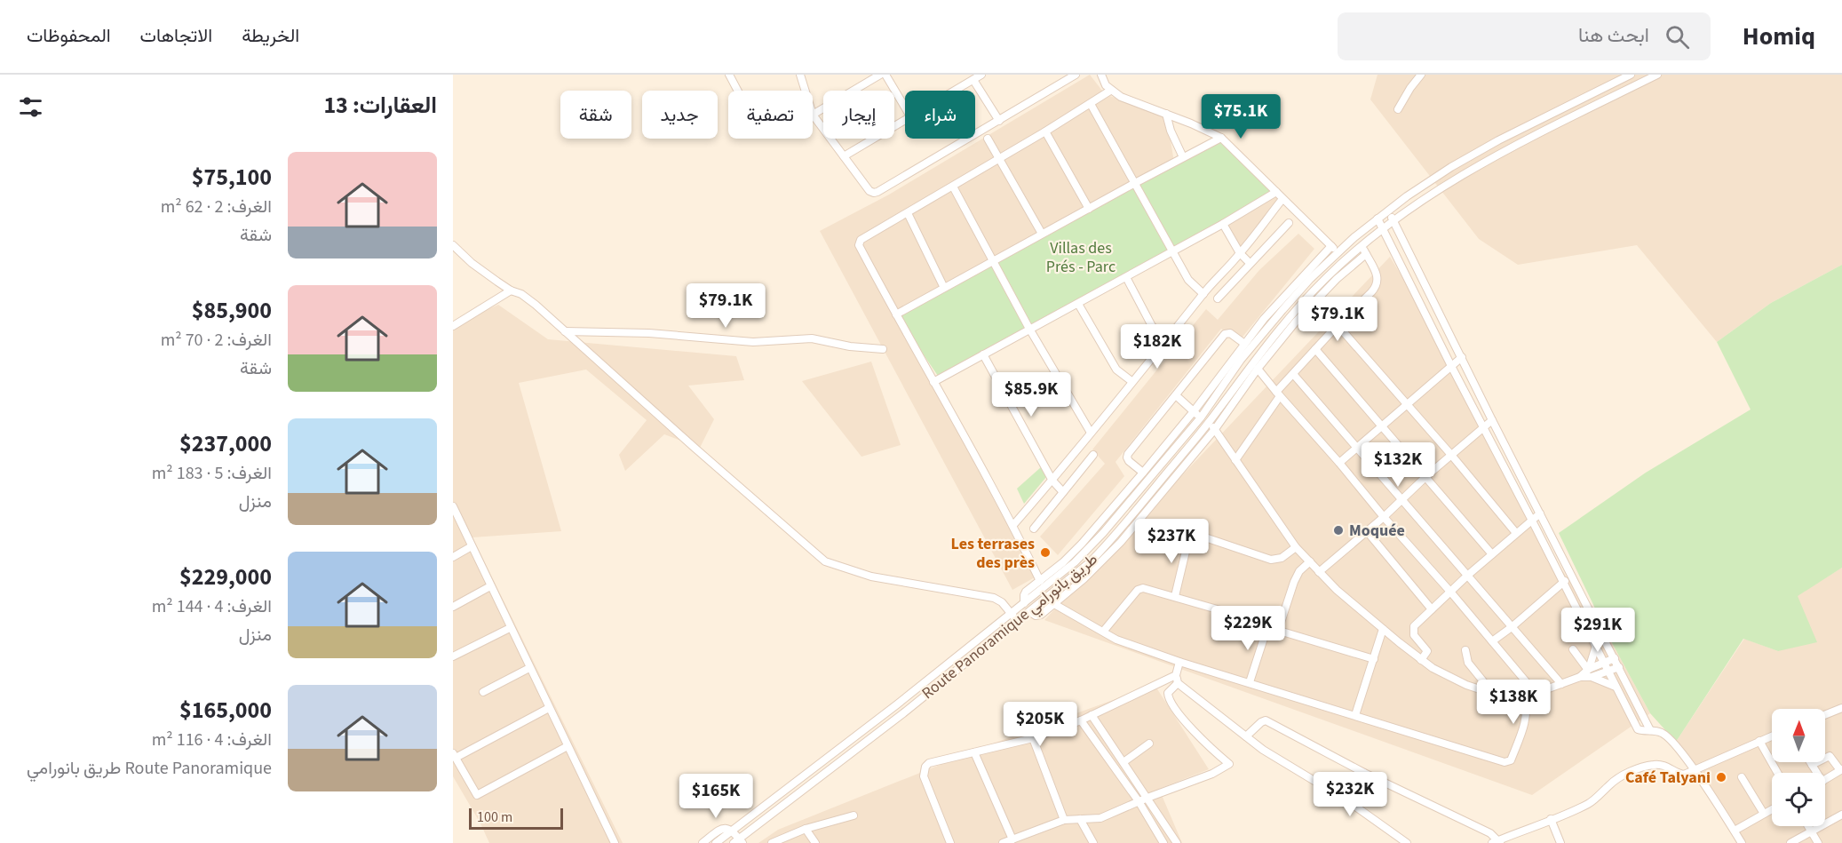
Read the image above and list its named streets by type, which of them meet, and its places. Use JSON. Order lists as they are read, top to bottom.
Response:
{
  "streets": {
    "street": ["Route Panoramique طريق بانورامي"]
  },
  "parks": ["Villas des Prés - Parc"],
  "places": ["Moquée", "Les terrases des près", "Café Talyani"],
  "scale_bar": "100 m",
  "north": "top",
  "page": {
    "header": "Homiq",
    "search": "ابحث هنا",
    "nav": ["الخريطة", "الاتجاهات", "المحفوظات"],
    "heading": "العقارات: 13",
    "chip": [
      "شراء",
      "إيجار",
      "تصفية",
      "جديد",
      "شقة"
    ],
    "price": [
      "$75.1K",
      "$79.1K",
      "$79.1K",
      "$182K",
      "$85.9K",
      "$132K",
      "$237K",
      "$229K",
      "$291K",
      "$138K",
      "$205K",
      "$232K",
      "$165K"
    ],
    "list": [
      {
        "name": "$75,100",
        "note": "الغرف: 2 · 62 m² · شقة"
      },
      {
        "name": "$85,900",
        "note": "الغرف: 2 · 70 m² · شقة"
      },
      {
        "name": "$237,000",
        "note": "الغرف: 5 · 183 m² · منزل"
      },
      {
        "name": "$229,000",
        "note": "الغرف: 4 · 144 m² · منزل"
      },
      {
        "name": "$165,000",
        "note": "الغرف: 4 · 116 m² · Route Panoramique طريق بانورامي"
      }
    ],
    "scale": "100 m"
  }
}
